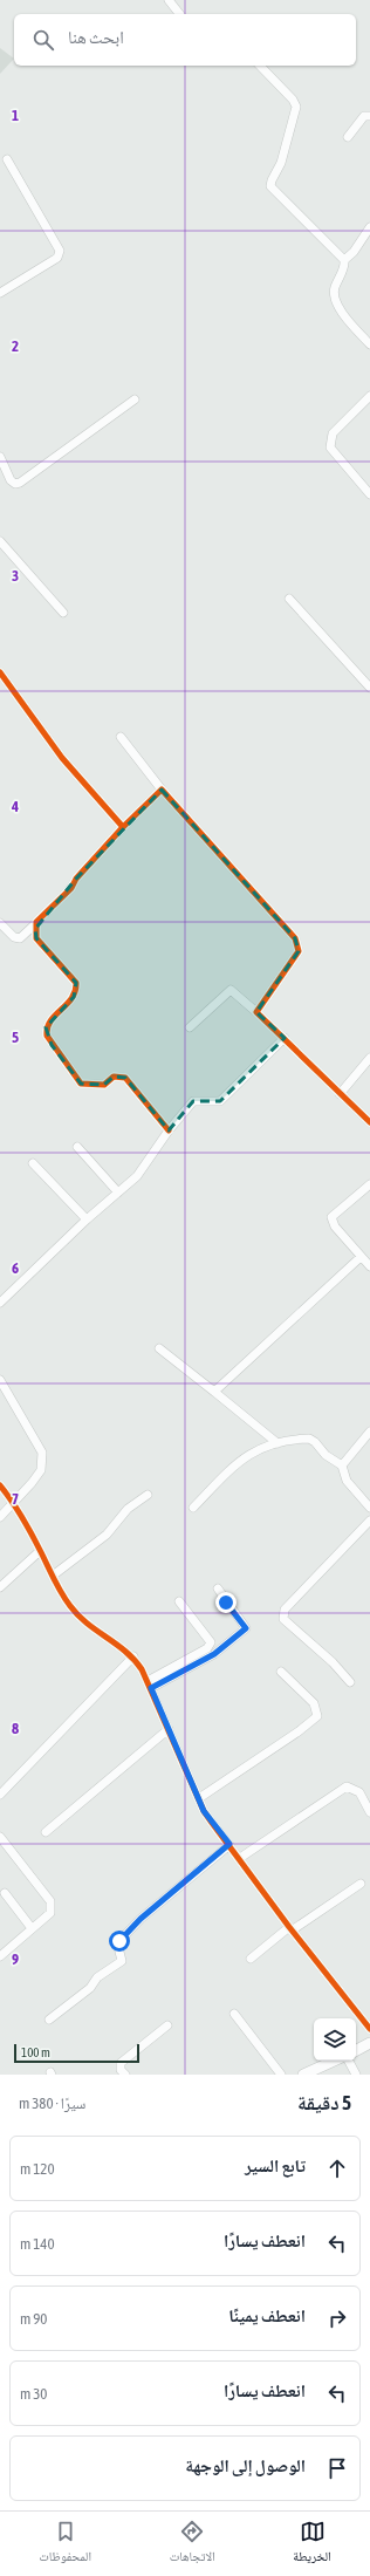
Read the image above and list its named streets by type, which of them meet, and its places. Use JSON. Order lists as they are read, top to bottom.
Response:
{
  "scale_bar": "100 m",
  "page": {
    "search": "ابحث هنا",
    "scale": "100 m",
    "heading": ["5 دقيقة", "سيرًا · 380 m"],
    "list": [
      ["تابع السير", "120 m"],
      ["انعطف يسارًا", "140 m"],
      ["انعطف يمينًا", "90 m"],
      ["انعطف يسارًا", "30 m"],
      "الوصول إلى الوجهة"
    ],
    "nav": ["الخريطة", "الاتجاهات", "المحفوظات"]
  },
  "grid": {
    "rows": [
      "1",
      "2",
      "3",
      "4",
      "5",
      "6",
      "7",
      "8",
      "9"
    ]
  }
}
